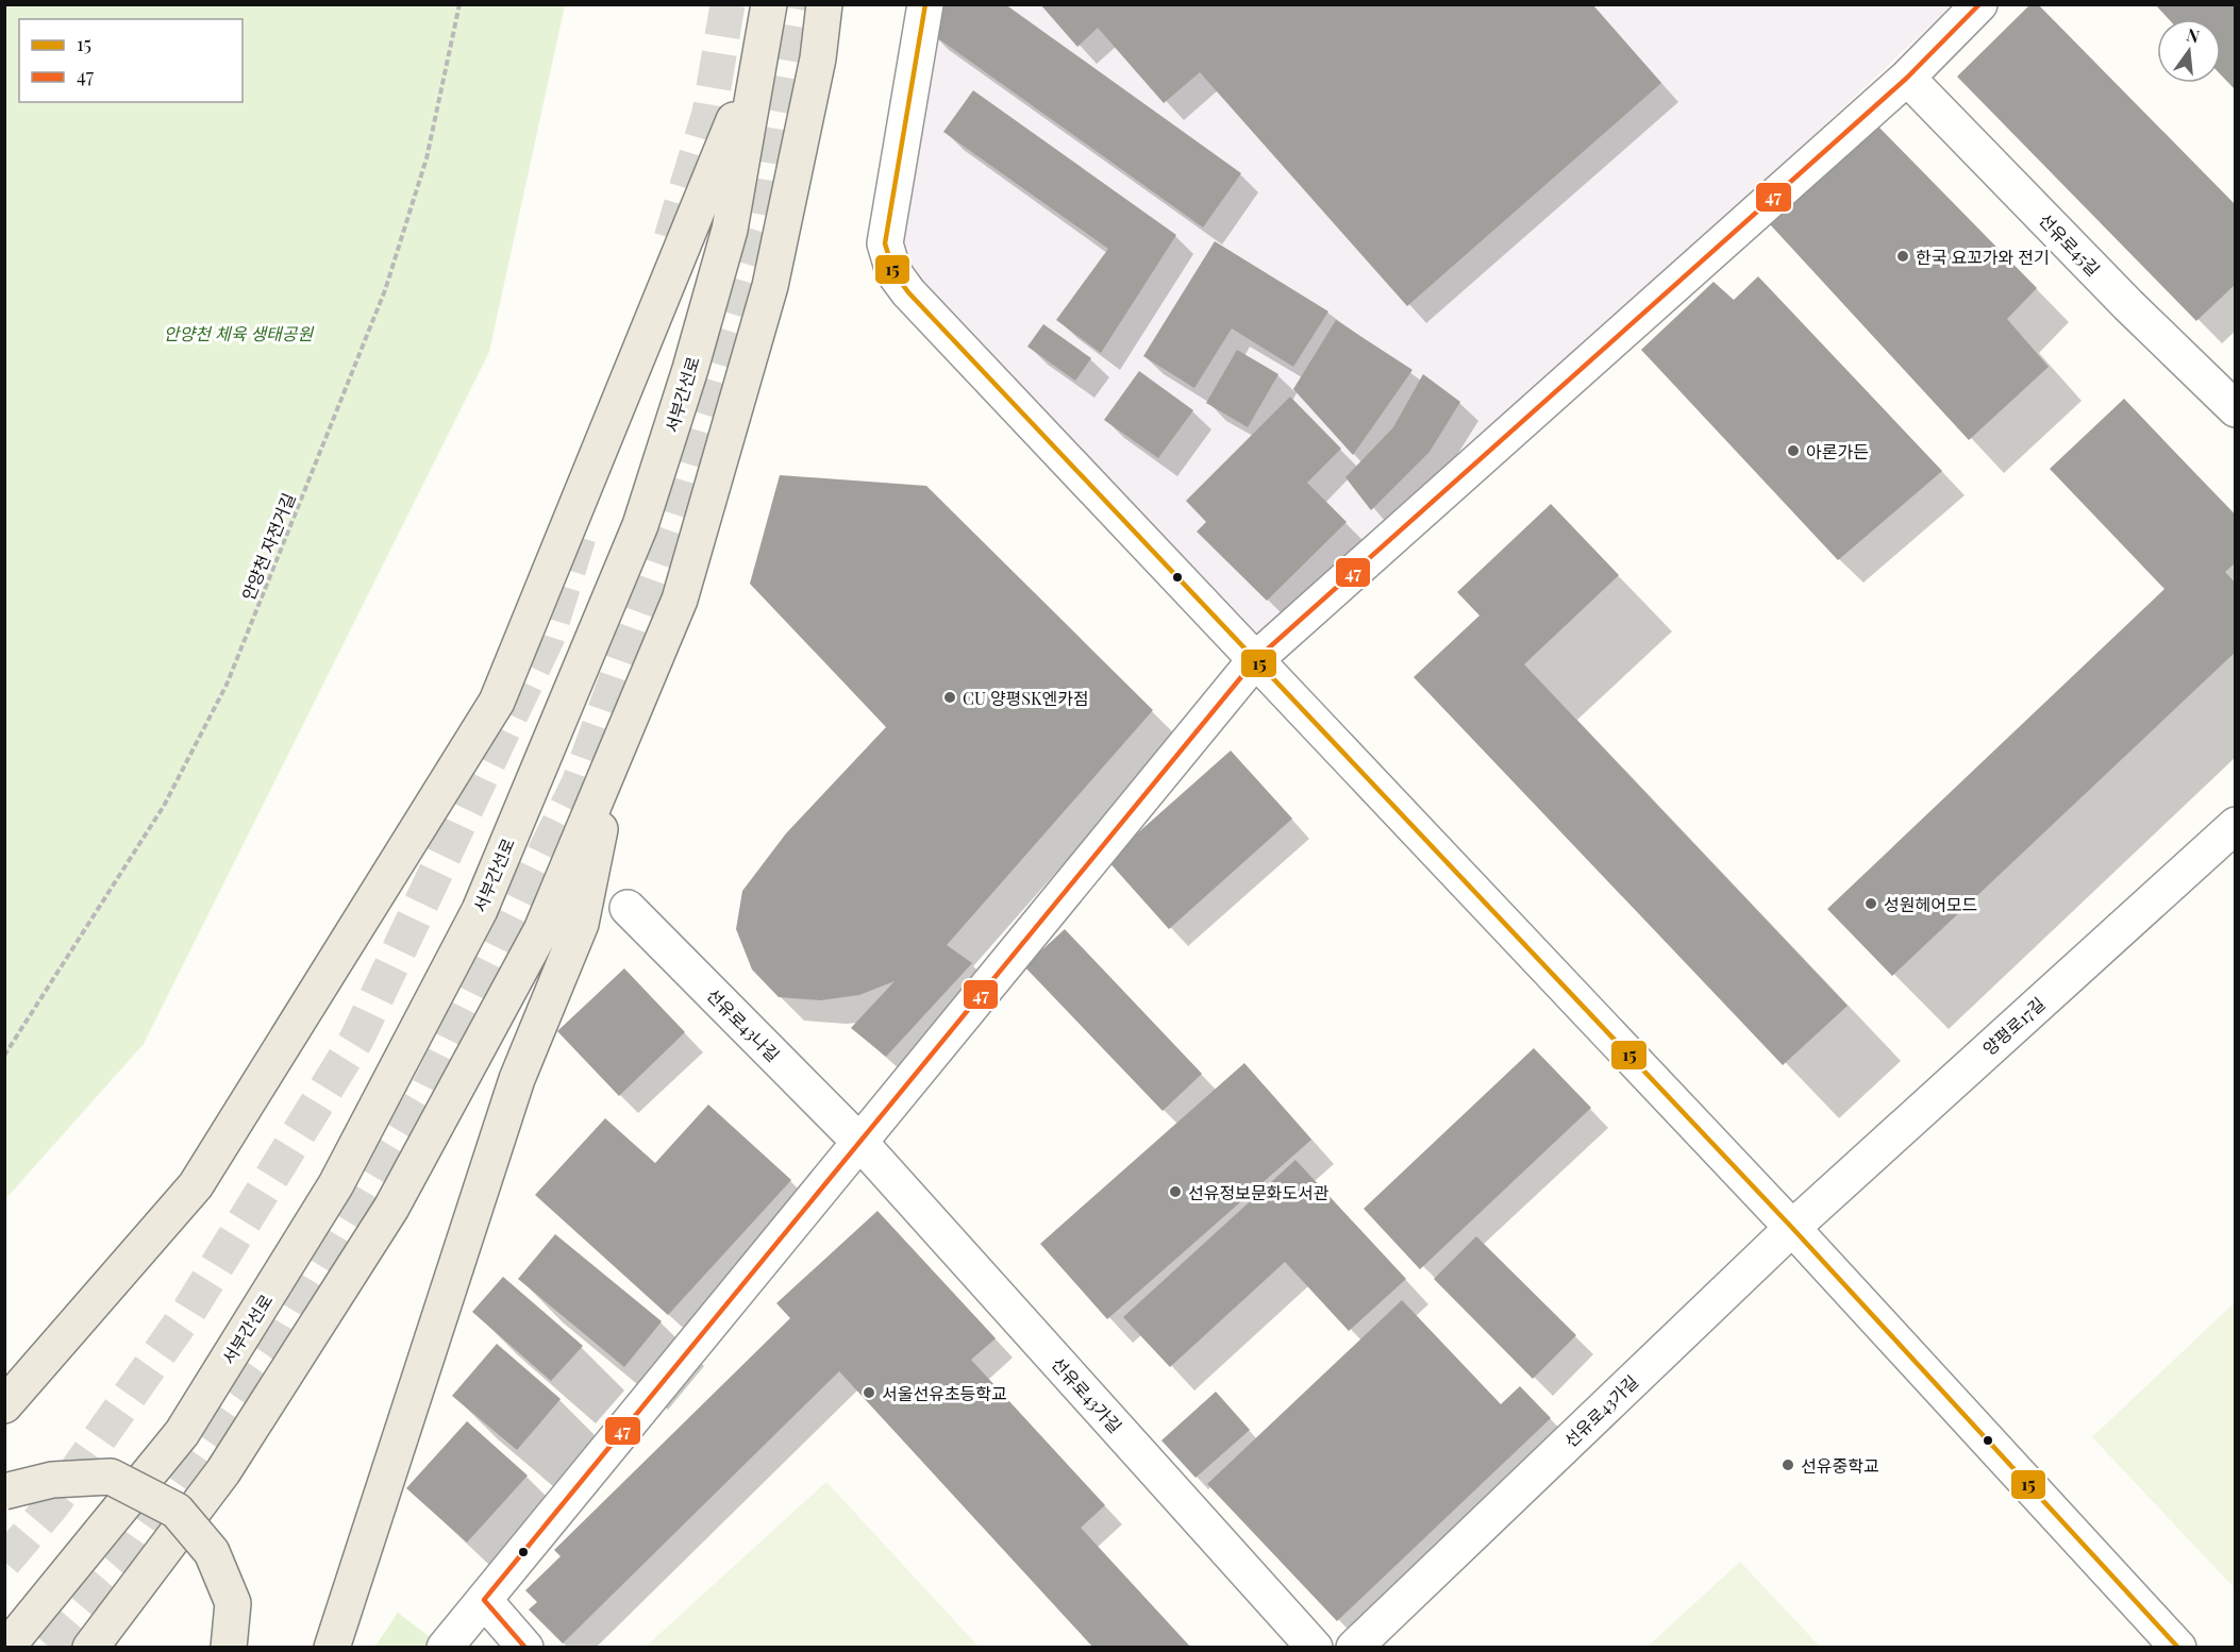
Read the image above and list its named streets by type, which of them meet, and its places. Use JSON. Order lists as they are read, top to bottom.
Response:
{
  "streets": {
    "main road": ["서부간선로"],
    "street": [
      "선유로45길",
      "선유로43나길",
      "양평로17길",
      "선유로43가길"
    ],
    "path": ["안양천 자전거길"]
  },
  "crossings": [
    ["선유로43나길", "선유로43가길"],
    ["양평로17길", "선유로43가길"]
  ],
  "parks": ["안양천 체육 생태공원"],
  "places": [
    "한국 요꼬가와 전기",
    "아론가든",
    "CU 양평SK엔카점",
    "성원헤어모드",
    "선유정보문화도서관",
    "서울선유초등학교",
    "선유중학교"
  ],
  "lines": ["transit line 15", "transit line 47"],
  "legend": ["15", "47"],
  "north": "top"
}
